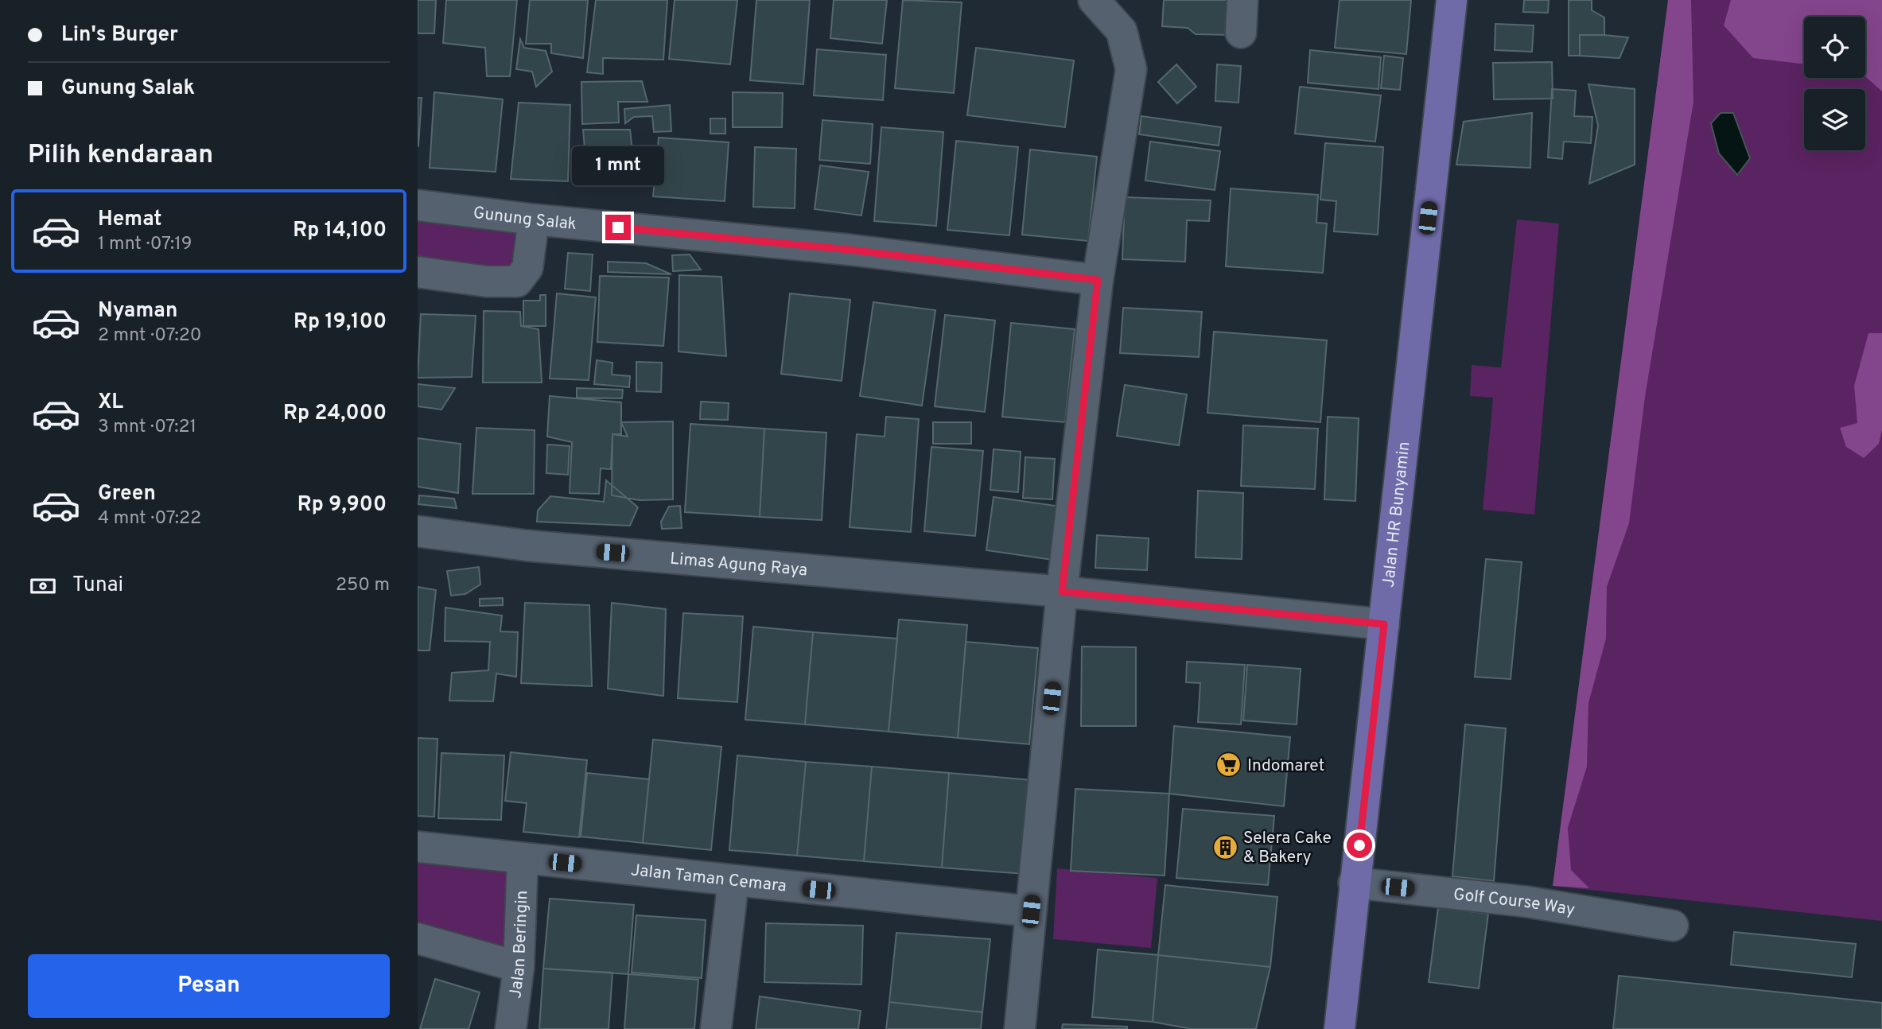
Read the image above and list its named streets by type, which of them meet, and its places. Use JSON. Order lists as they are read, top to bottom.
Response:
{
  "streets": {
    "main road": ["Jalan HR Bunyamin"],
    "street": [
      "Gunung Salak",
      "Limas Agung Raya",
      "Jalan Taman Cemara",
      "Golf Course Way",
      "Jalan Beringin"
    ]
  },
  "crossings": [
    ["Jalan HR Bunyamin", "Limas Agung Raya"],
    ["Jalan HR Bunyamin", "Golf Course Way"],
    ["Jalan Taman Cemara", "Jalan Beringin"]
  ],
  "places": {
    "supermarket": ["Indomaret"],
    "building": ["Selera Cake & Bakery"]
  },
  "page": {
    "banner": ["Lin's Burger", "Gunung Salak"],
    "heading": "Pilih kendaraan",
    "bubble": "1 mnt",
    "list": [
      {
        "name": "Hemat",
        "note": "1 mnt · 07:19",
        "value": "Rp 14,100"
      },
      {
        "name": "Nyaman",
        "note": "2 mnt · 07:20",
        "value": "Rp 19,100"
      },
      {
        "name": "XL",
        "note": "3 mnt · 07:21",
        "value": "Rp 24,000"
      },
      {
        "name": "Green",
        "note": "4 mnt · 07:22",
        "value": "Rp 9,900"
      }
    ],
    "pay": ["Tunai", "250 m"],
    "buttons": "Pesan"
  }
}
